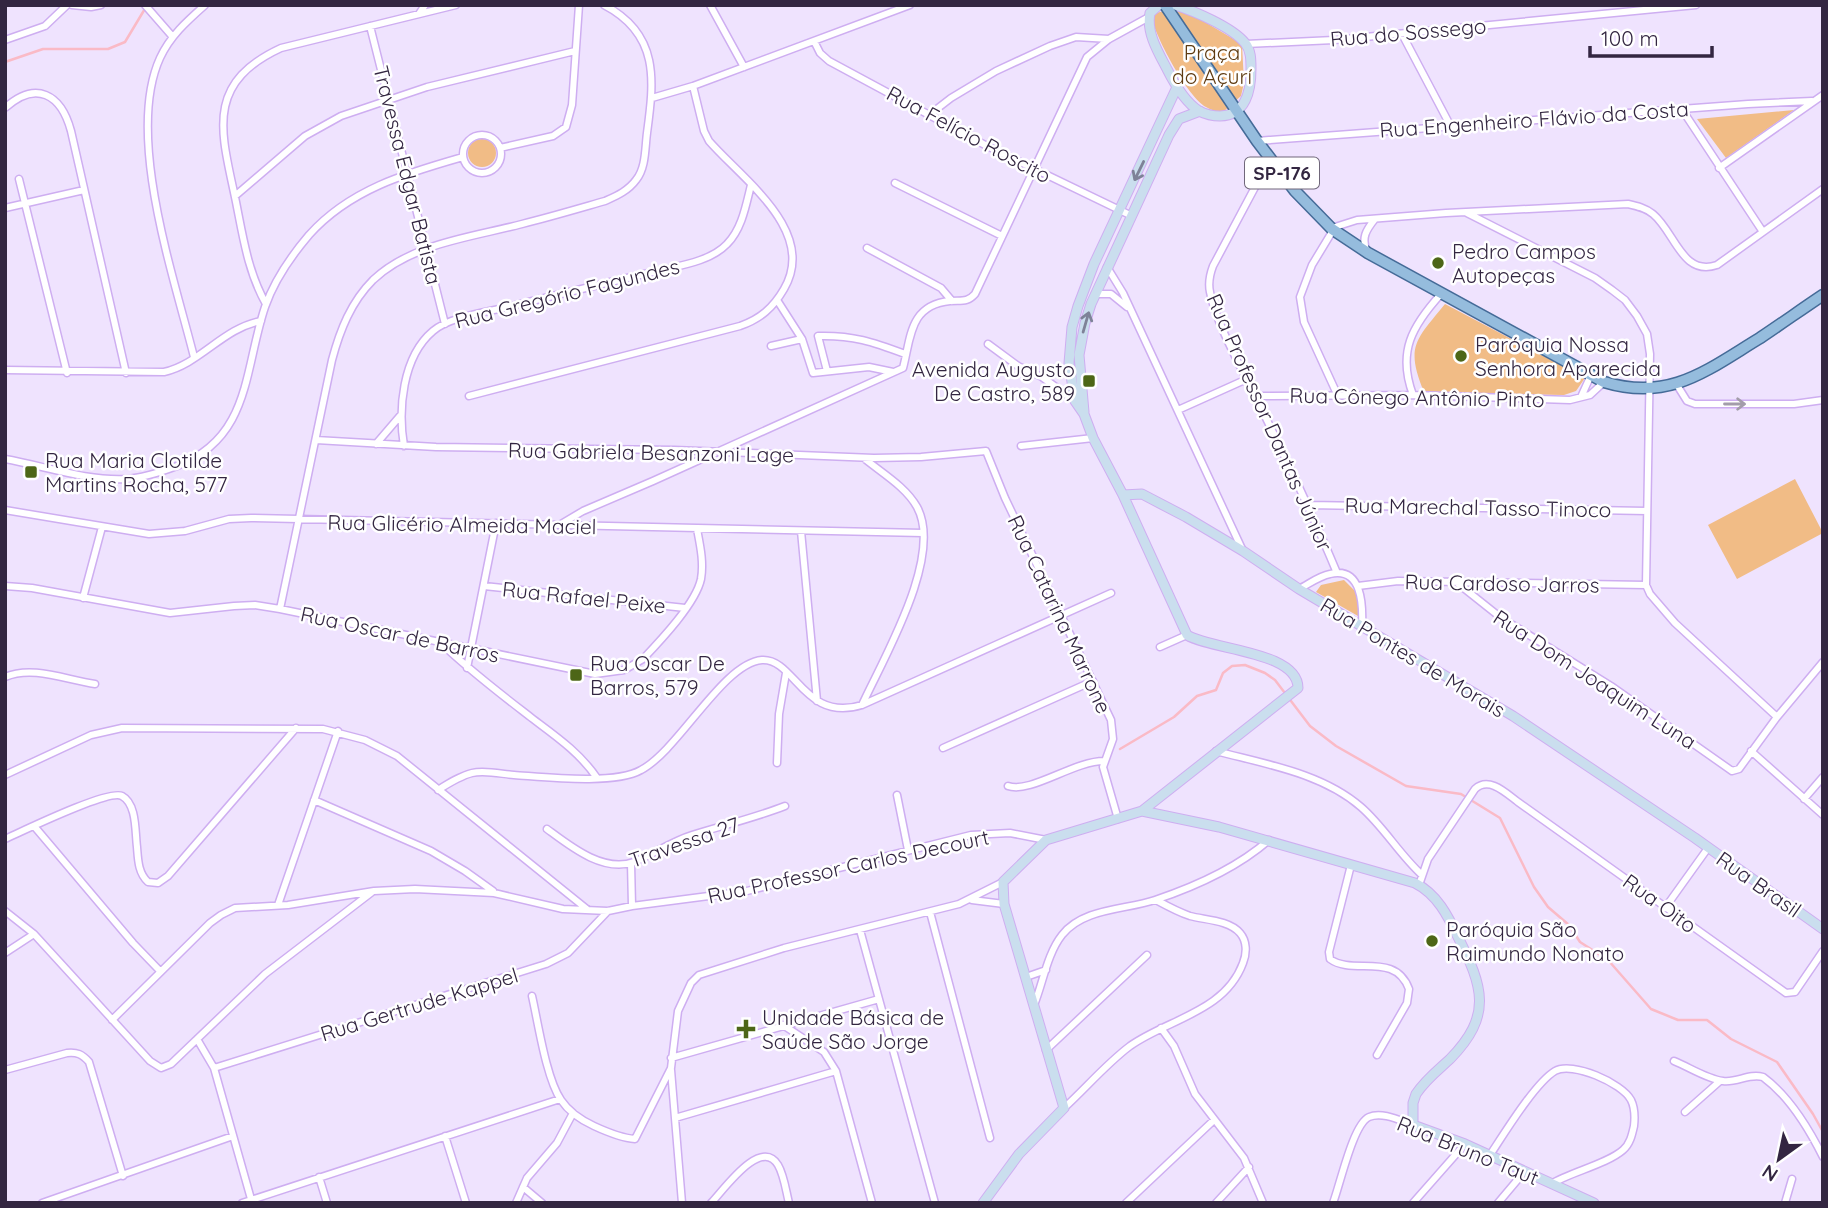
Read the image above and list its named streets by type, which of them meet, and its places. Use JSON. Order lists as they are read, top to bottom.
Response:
{
  "streets": {
    "main road": ["SP-176"],
    "street": [
      "Rua do Sossego",
      "Rua Engenheiro Flávio da Costa",
      "Rua Felício Roscito",
      "Travessa Edgar Batista",
      "Rua Gregório Fagundes",
      "Rua Cônego Antônio Pinto",
      "Rua Professor Dantas Júnior",
      "Rua Gabriela Besanzoni Lage",
      "Rua Marechal Tasso Tinoco",
      "Rua Glicério Almeida Maciel",
      "Rua Cardoso Jarros",
      "Rua Rafael Peixe",
      "Rua Catarina Marrone",
      "Rua Oscar de Barros",
      "Rua Pontes de Morais",
      "Rua Dom Joaquim Luna",
      "Travessa 27",
      "Rua Professor Carlos Decourt",
      "Rua Brasil",
      "Rua Oito",
      "Rua Gertrude Kappel",
      "Rua Bruno Taut"
    ]
  },
  "crossings": [
    ["Rua Engenheiro Flávio da Costa", "SP-176"],
    ["SP-176", "Rua Professor Dantas Júnior"],
    ["Travessa Edgar Batista", "Rua Gregório Fagundes"],
    ["Rua Gregório Fagundes", "Rua Gabriela Besanzoni Lage"],
    ["Rua Cônego Antônio Pinto", "Rua Professor Dantas Júnior"],
    ["Rua Professor Dantas Júnior", "Rua Marechal Tasso Tinoco"],
    ["Rua Gabriela Besanzoni Lage", "Rua Catarina Marrone"],
    ["Rua Glicério Almeida Maciel", "Rua Oscar de Barros"],
    ["Rua Cardoso Jarros", "Rua Dom Joaquim Luna"],
    ["Rua Rafael Peixe", "Rua Oscar de Barros"],
    ["Rua Pontes de Morais", "Rua Brasil"],
    ["Rua Professor Carlos Decourt", "Rua Gertrude Kappel"]
  ],
  "parks": ["Praça do Açurí"],
  "places": {
    "other": ["Pedro Campos Autopeças", "Paróquia Nossa Senhora Aparecida", "Paróquia São Raimundo Nonato"],
    "transit": ["Avenida Augusto De Castro, 589", "Rua Maria Clotilde Martins Rocha, 577", "Rua Oscar De Barros, 579"],
    "health": ["Unidade Básica de Saúde São Jorge"]
  },
  "scale_bar": "100 m",
  "north": "bottom left"
}
